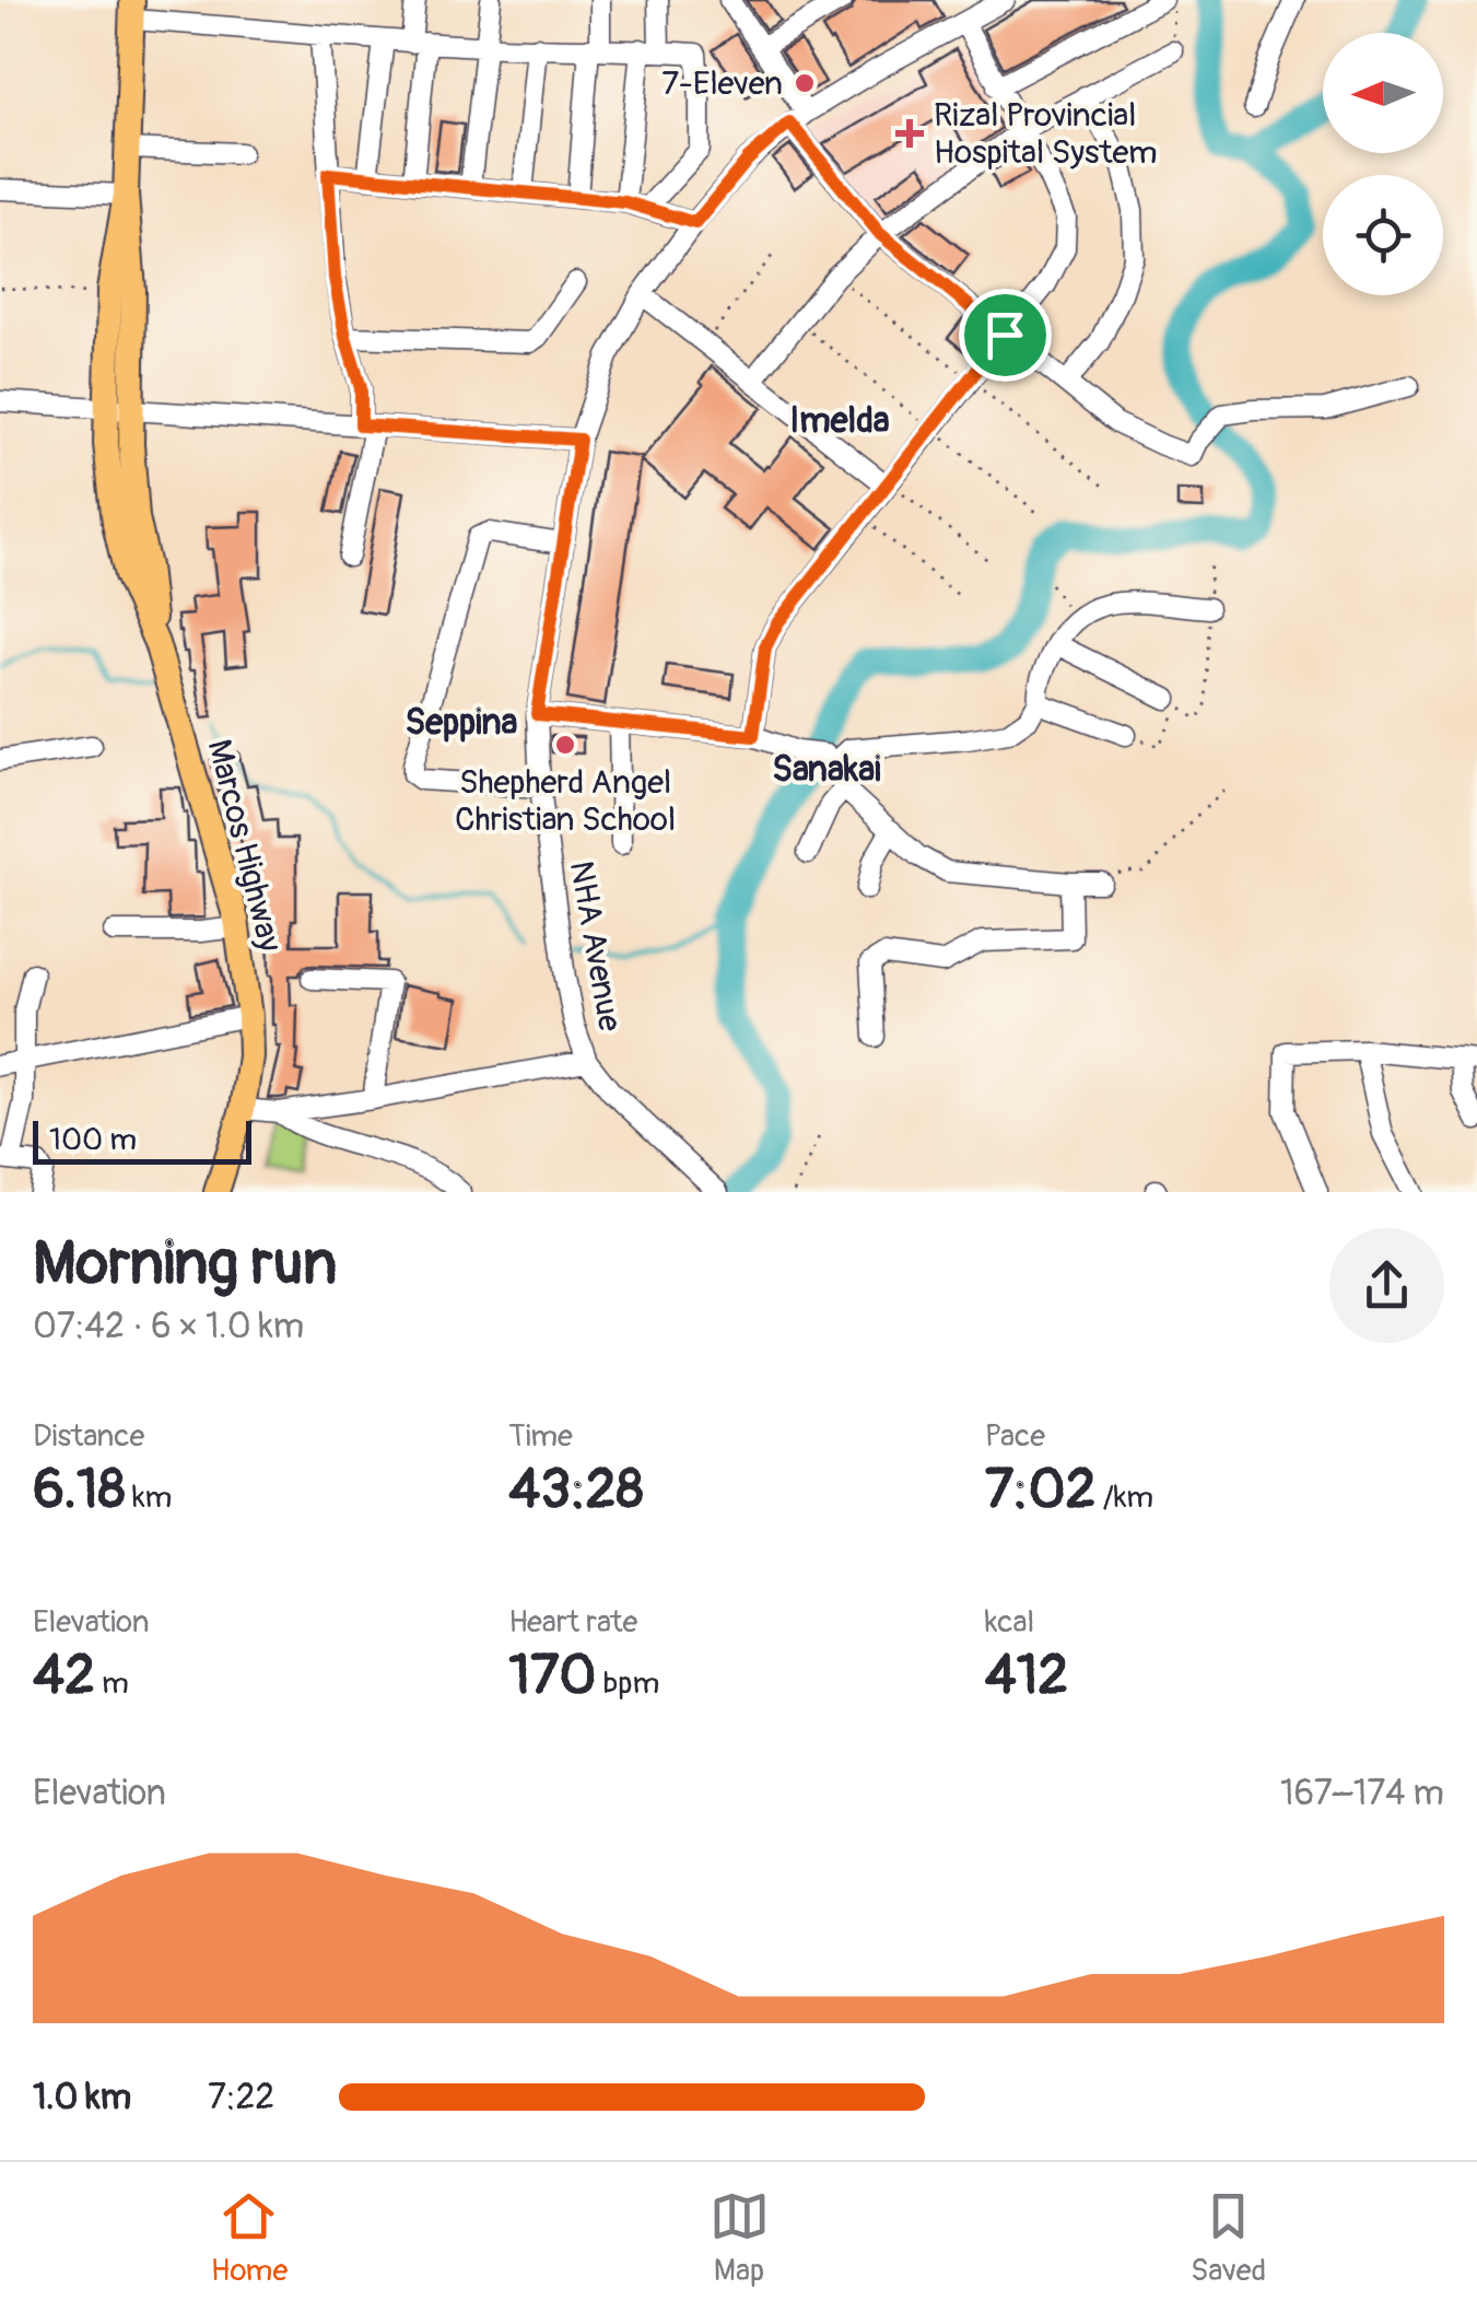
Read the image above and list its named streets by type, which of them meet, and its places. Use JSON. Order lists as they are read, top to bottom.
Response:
{
  "streets": {
    "main road": ["Marcos Highway"],
    "street": ["NHA Avenue"]
  },
  "districts": ["Imelda", "Seppina", "Sanakai"],
  "places": {
    "other": ["7-Eleven", "Shepherd Angel Christian School"],
    "health": ["Rizal Provincial Hospital System"]
  },
  "scale_bar": "100 m",
  "north": "left",
  "page": {
    "scale": "100 m",
    "heading": ["Morning run", "07:42 · 6 × 1.0 km"],
    "stats": [
      ["Distance", "6.18 km"],
      ["Time", "43:28"],
      ["Pace", "7:02 /km"],
      ["Elevation", "42 m"],
      ["Heart rate", "170 bpm"],
      ["kcal", "412"]
    ],
    "chart": ["Elevation", "167–174 m"],
    "list": [
      {
        "name": "1.0 km",
        "note": "7:22"
      }
    ],
    "tabs": ["Home", "Map", "Saved"]
  }
}
